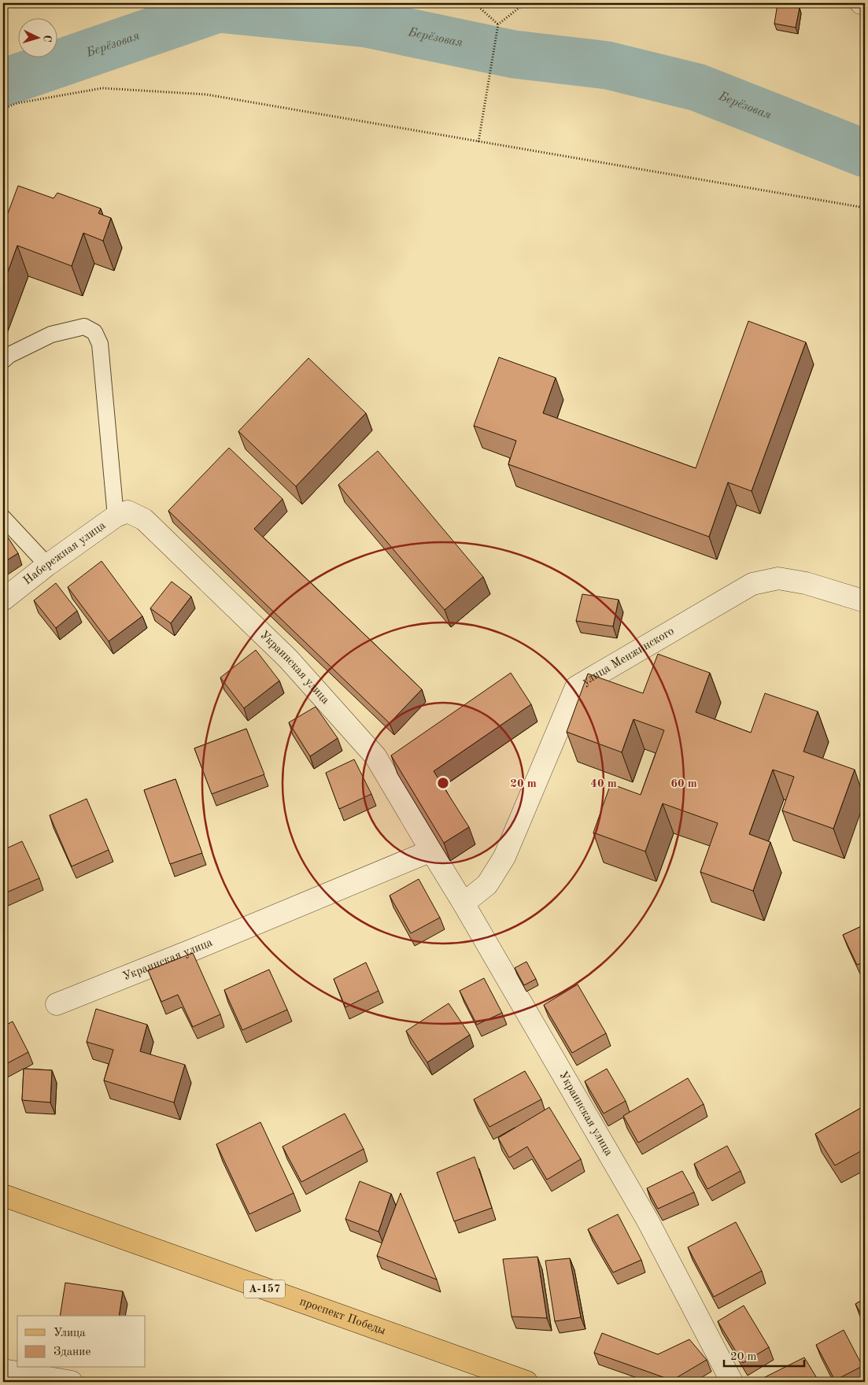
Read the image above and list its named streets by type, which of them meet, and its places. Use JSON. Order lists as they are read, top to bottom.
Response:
{
  "streets": {
    "main road": ["А-157", "проспект Победы"],
    "street": ["Набережная улица", "улица Менжинского", "Украинская улица"]
  },
  "crossings": [
    ["Набережная улица", "Украинская улица"],
    ["улица Менжинского", "Украинская улица"]
  ],
  "water": ["Берёзовая"],
  "legend": ["Улица", "Здание"],
  "scale_bar": "20 m",
  "north": "right",
  "rings": ["20 m", "40 m", "60 m"]
}
